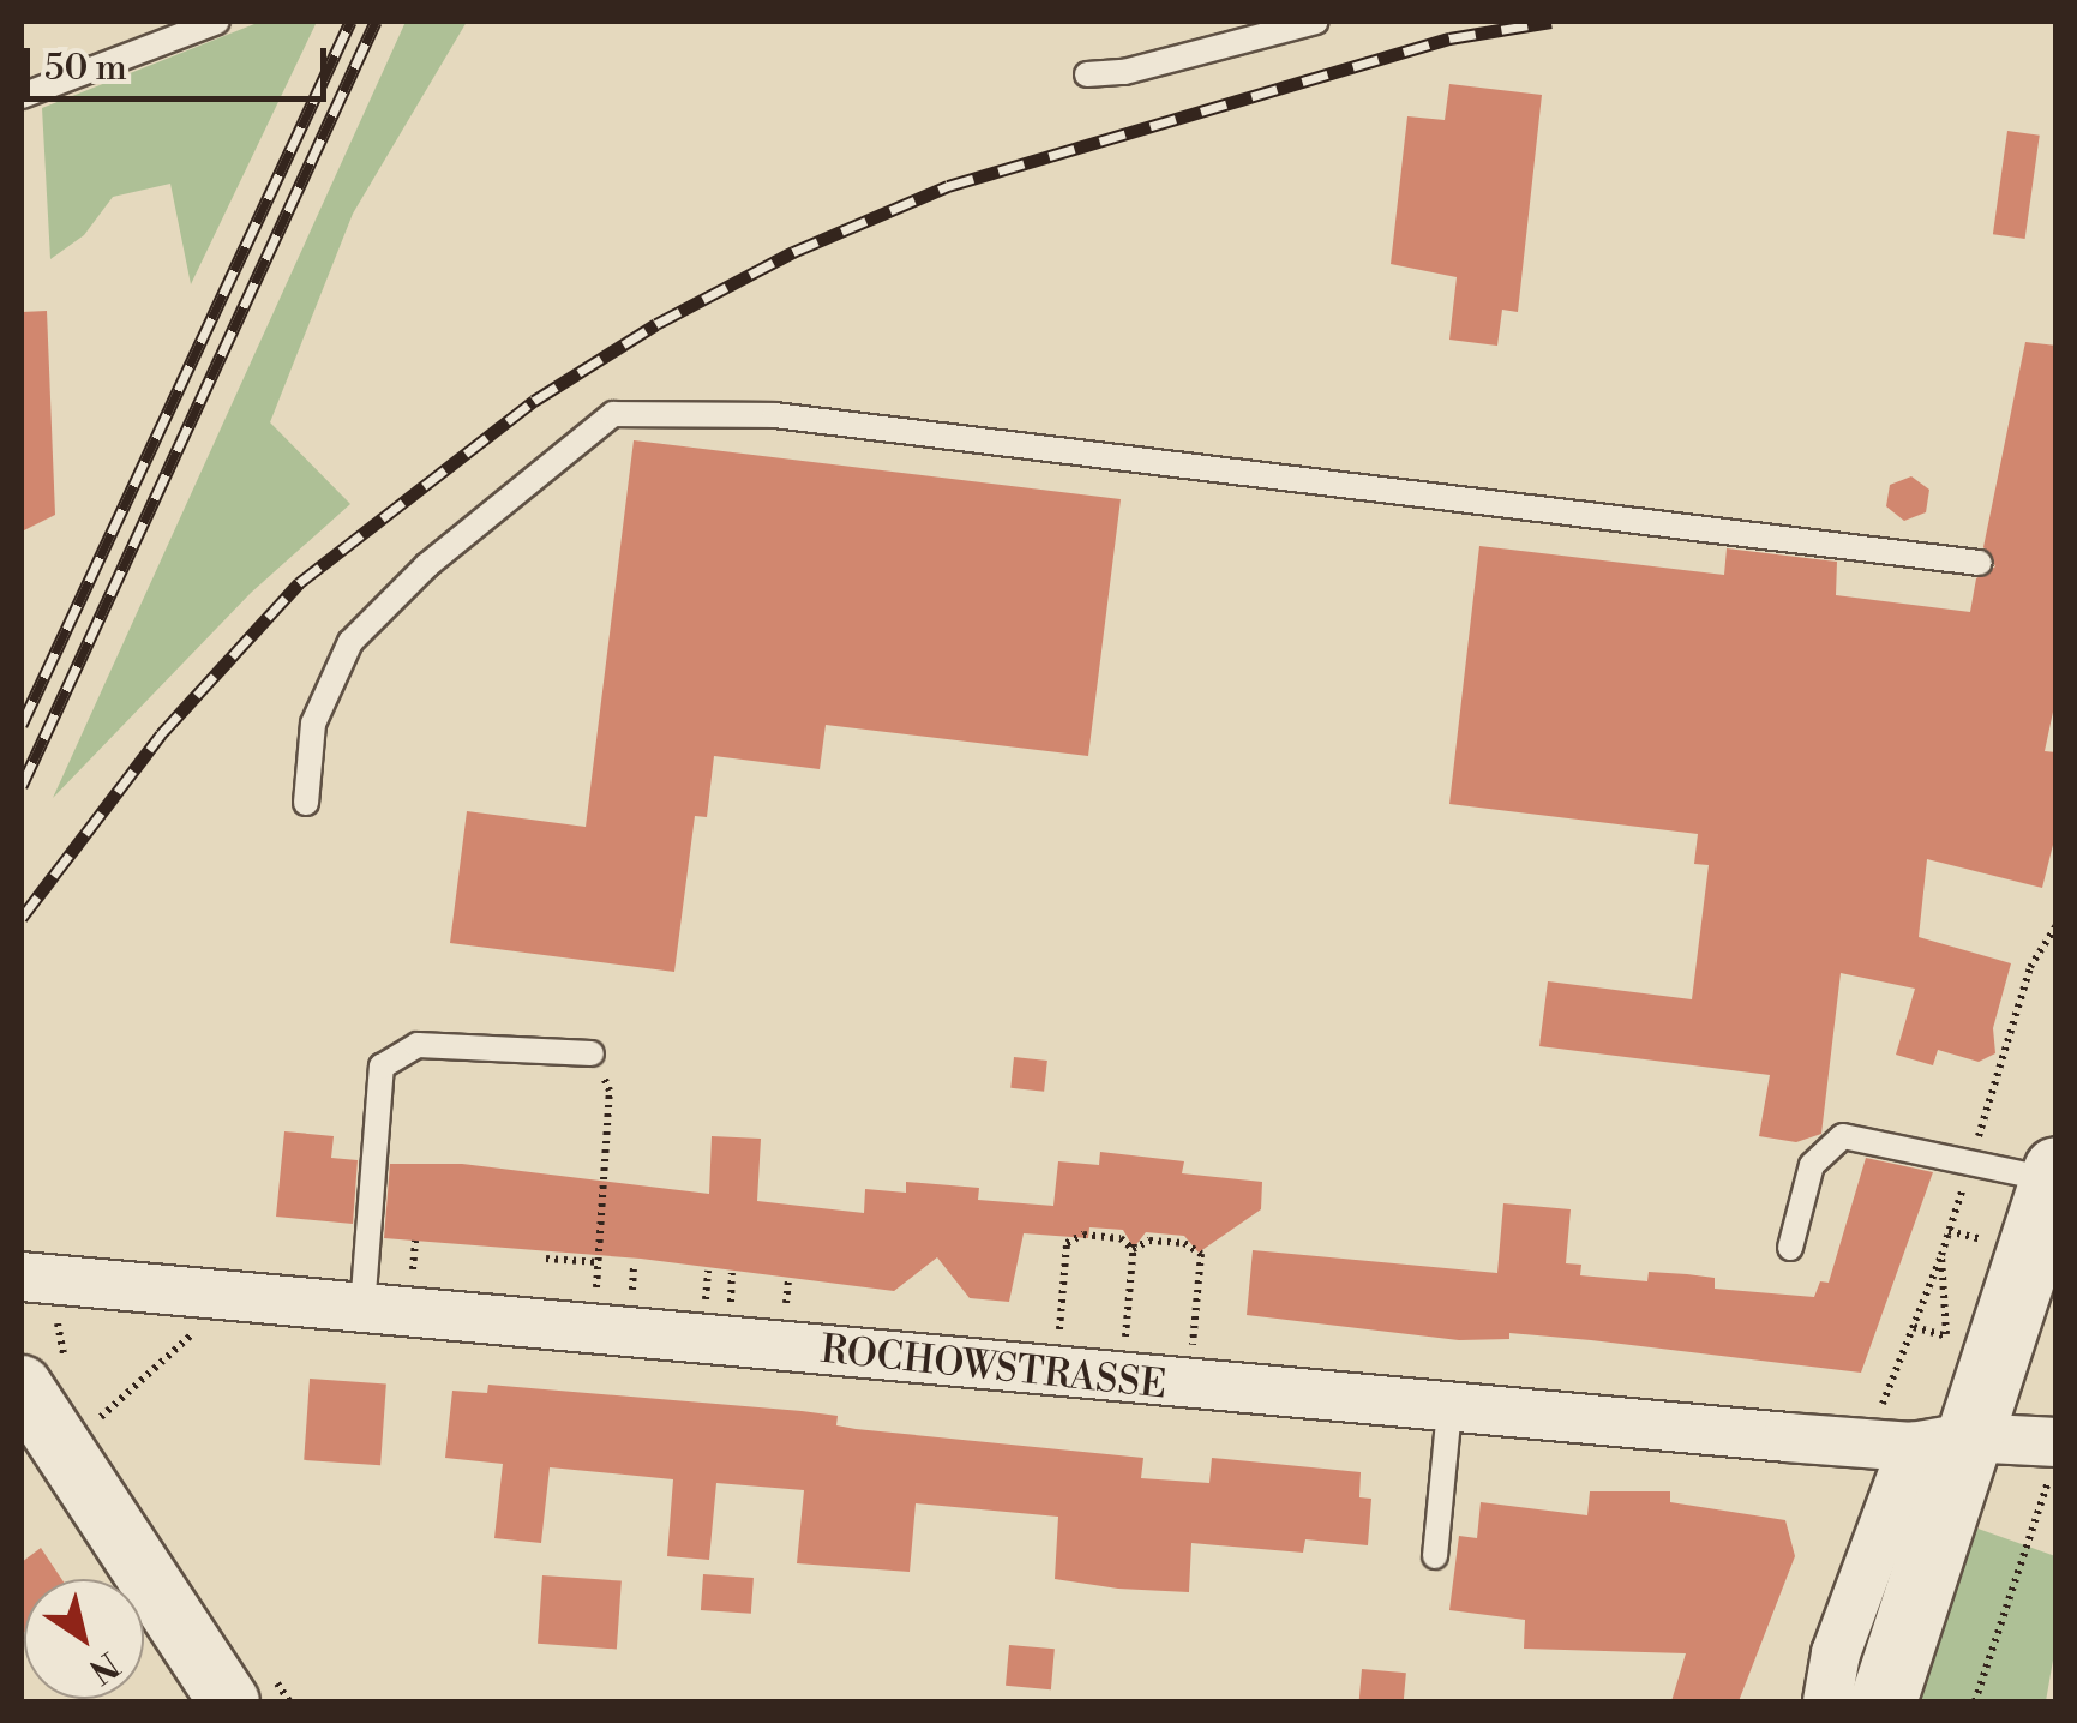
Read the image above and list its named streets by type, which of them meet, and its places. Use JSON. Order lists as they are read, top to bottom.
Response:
{
  "streets": {
    "street": ["ROCHOWSTRASSE"]
  },
  "scale_bar": "50 m",
  "north": "bottom right"
}
